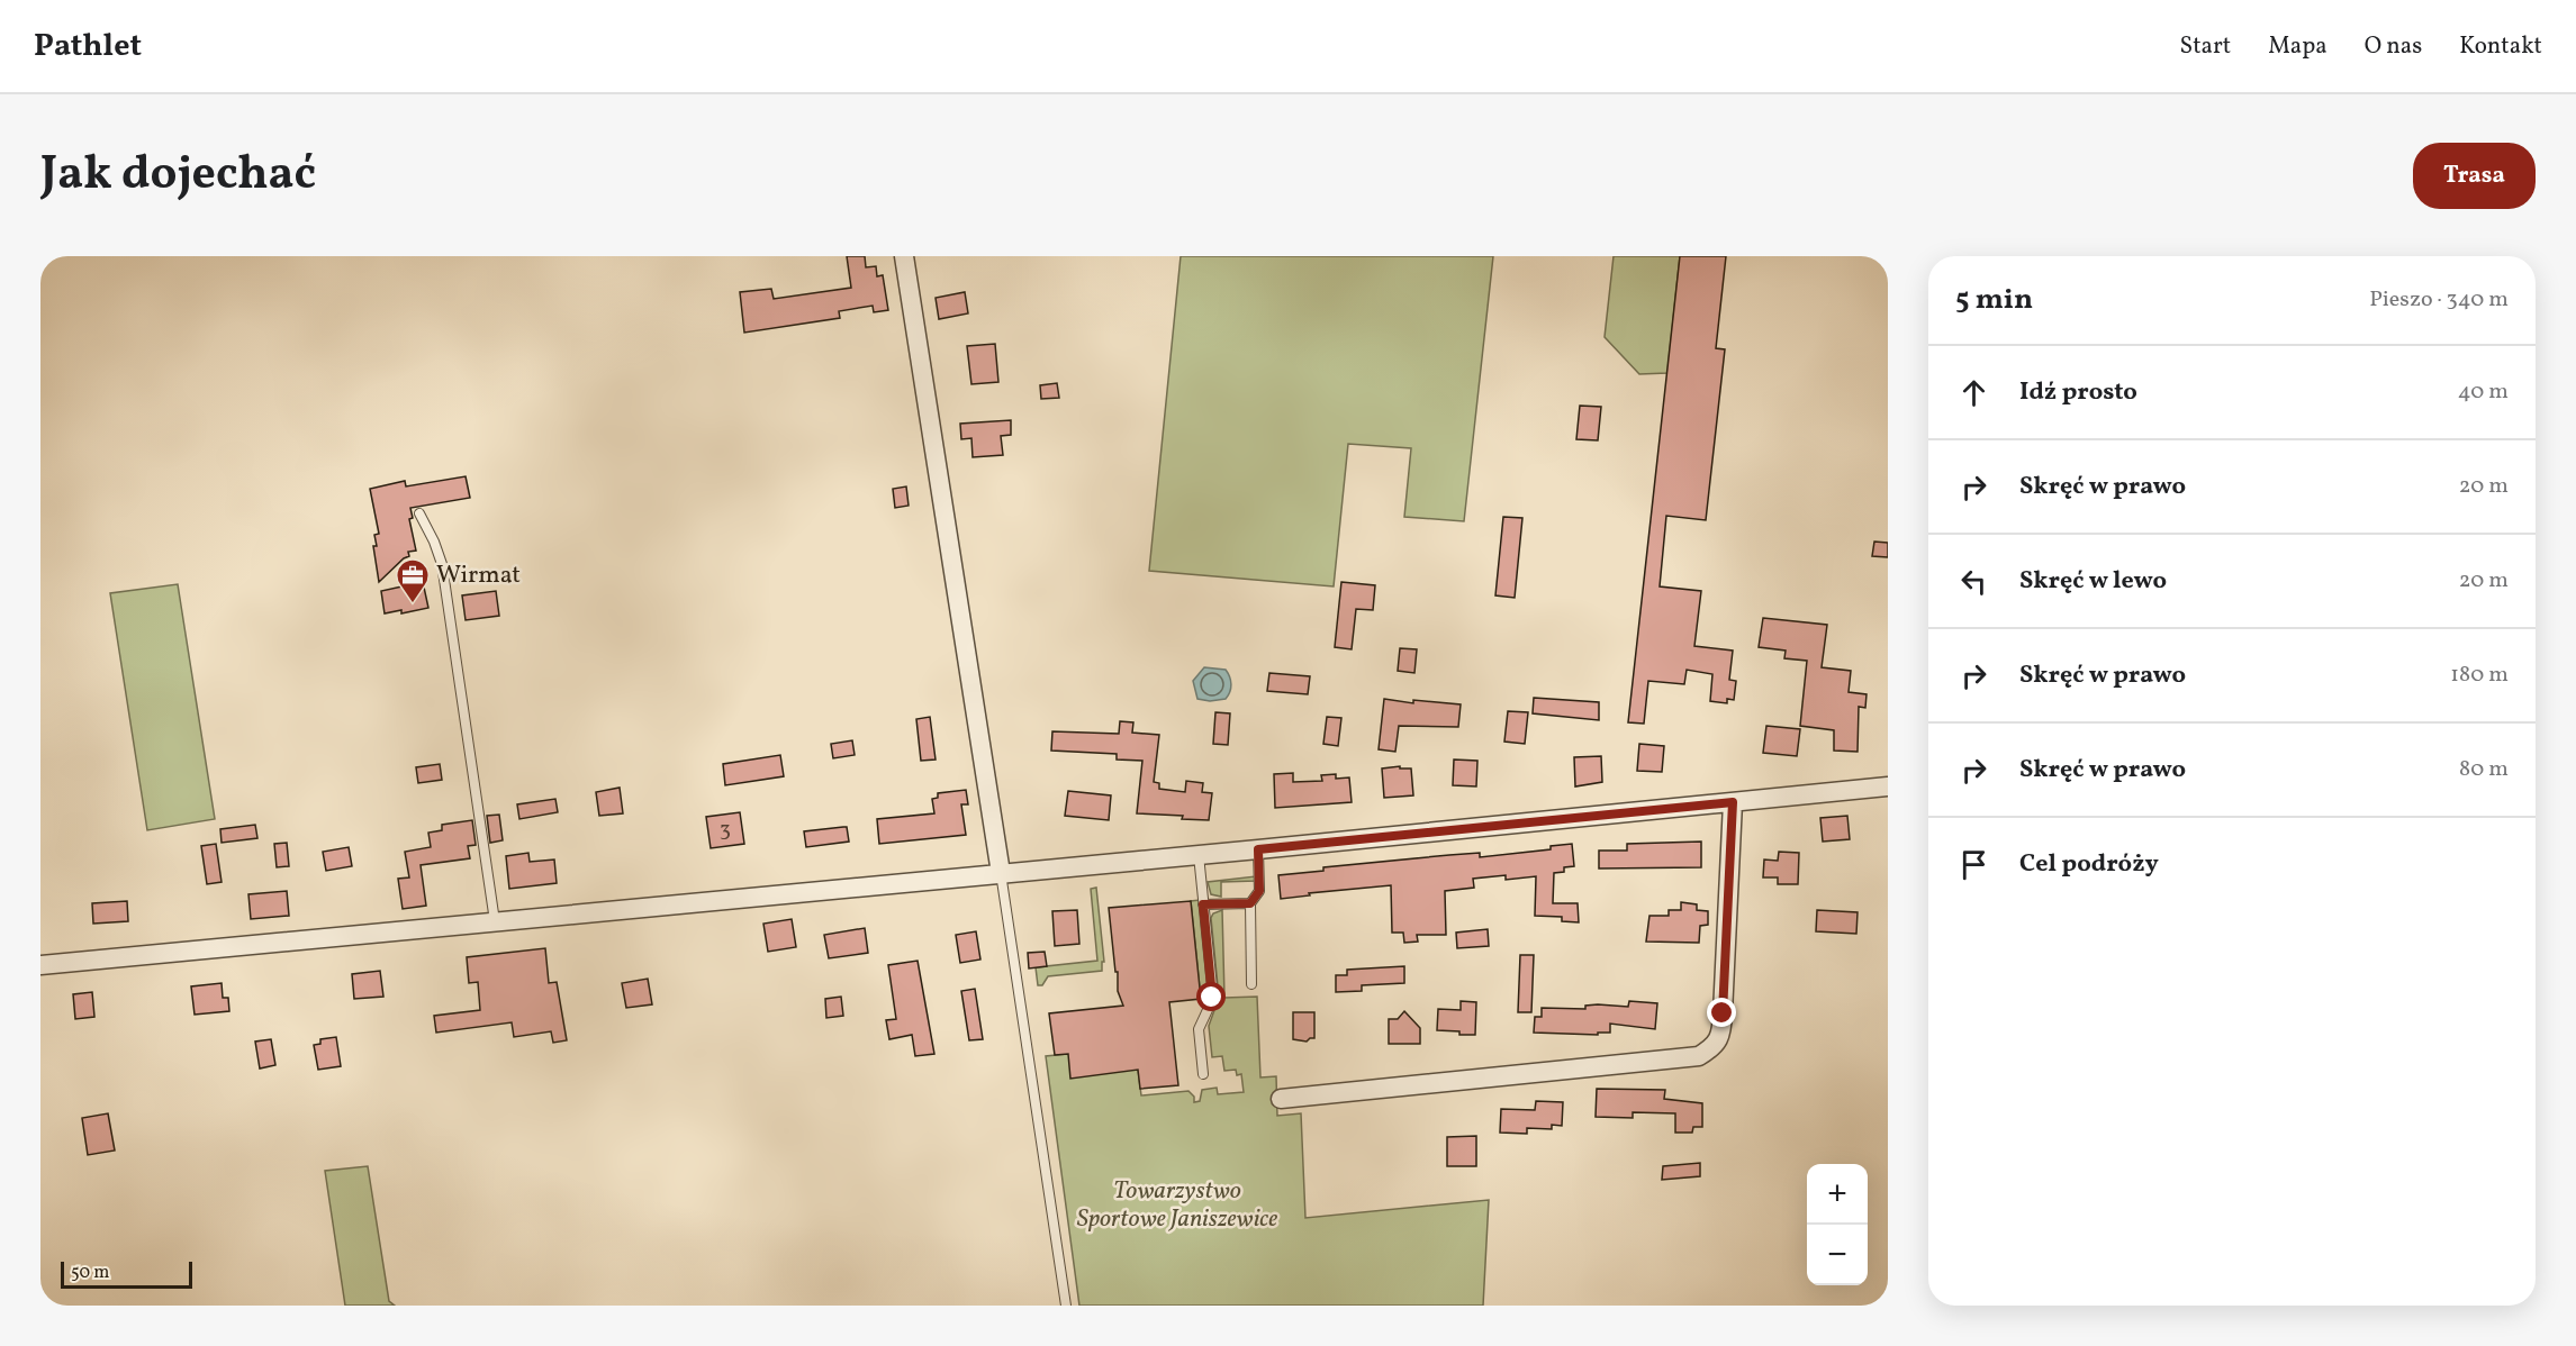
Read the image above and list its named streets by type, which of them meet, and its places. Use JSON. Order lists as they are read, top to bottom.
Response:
{
  "parks": ["Towarzystwo Sportowe Janiszewice"],
  "places": {
    "office": ["Wirmat"]
  },
  "house_numbers": ["3"],
  "scale_bar": "50 m",
  "page": {
    "header": "Pathlet",
    "nav": [
      "Start",
      "Mapa",
      "O nas",
      "Kontakt"
    ],
    "title": "Jak dojechać",
    "buttons": "Trasa",
    "heading": ["5 min", "Pieszo · 340 m"],
    "list": [
      ["Idź prosto", "40 m"],
      ["Skręć w prawo", "20 m"],
      ["Skręć w lewo", "20 m"],
      ["Skręć w prawo", "180 m"],
      ["Skręć w prawo", "80 m"],
      "Cel podróży"
    ],
    "map_buttons": ["+", "−"],
    "scale": "50 m"
  }
}
